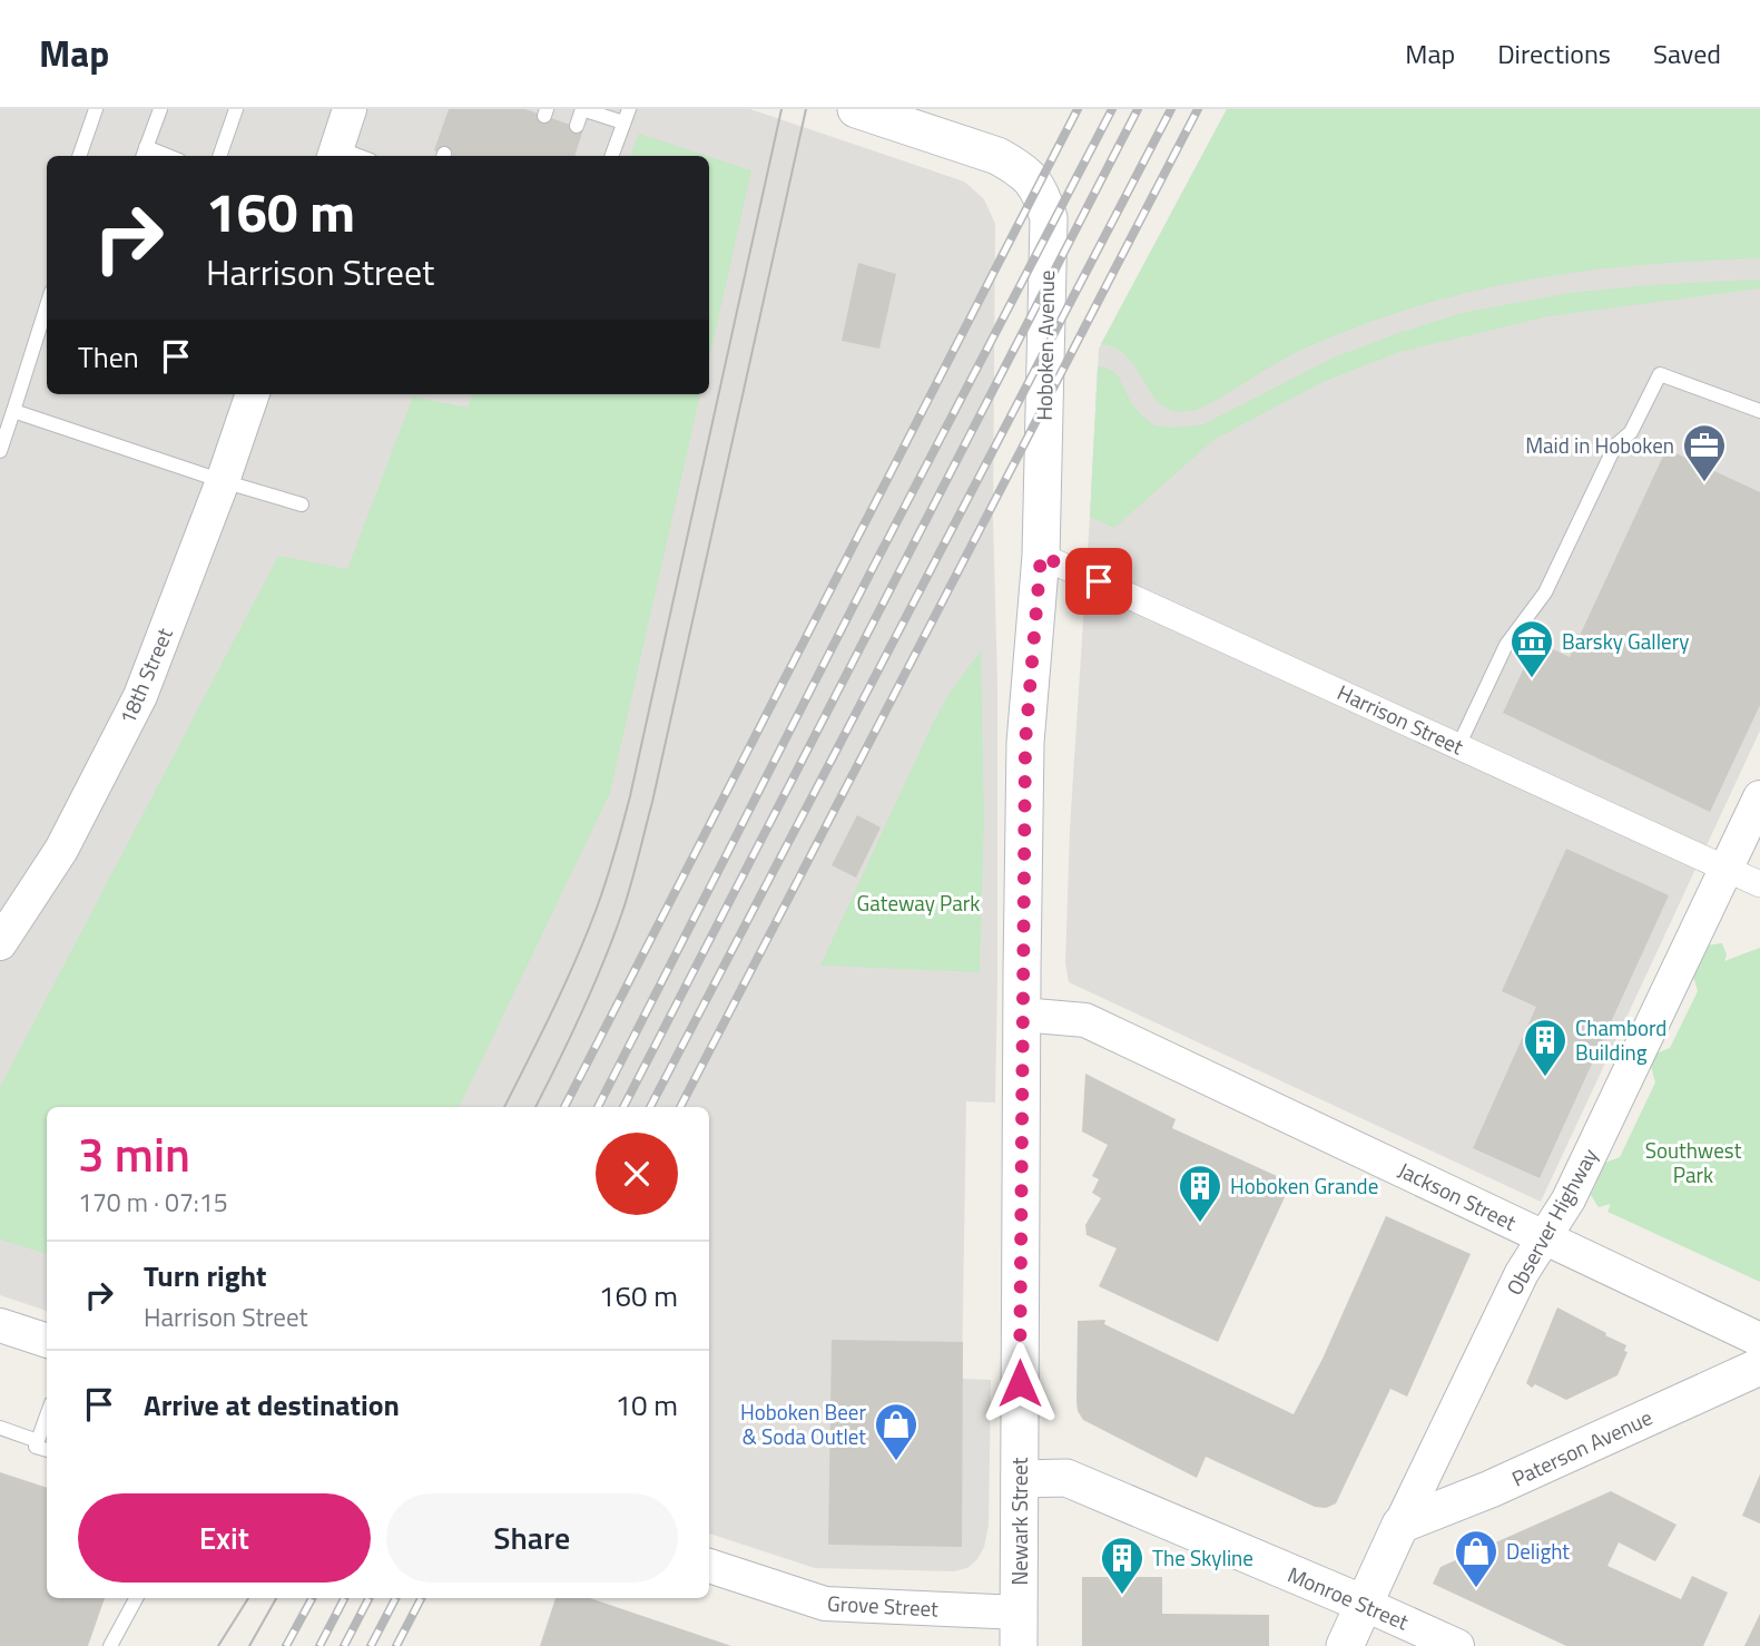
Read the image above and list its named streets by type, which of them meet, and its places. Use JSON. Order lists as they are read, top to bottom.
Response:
{
  "streets": {
    "main road": [
      "Hoboken Avenue",
      "Observer Highway",
      "Paterson Avenue",
      "Newark Street",
      "Monroe Street"
    ],
    "street": [
      "18th Street",
      "Harrison Street",
      "Jackson Street",
      "Grove Street"
    ]
  },
  "crossings": [
    ["Hoboken Avenue", "Harrison Street"],
    ["Hoboken Avenue", "Newark Street"],
    ["Harrison Street", "Observer Highway"],
    ["Harrison Street", "Newark Street"],
    ["Jackson Street", "Observer Highway"],
    ["Jackson Street", "Newark Street"],
    ["Observer Highway", "Paterson Avenue"],
    ["Observer Highway", "Monroe Street"],
    ["Newark Street", "Monroe Street"],
    ["Newark Street", "Grove Street"]
  ],
  "parks": ["Gateway Park", "Southwest Park"],
  "places": {
    "office": ["Maid in Hoboken"],
    "museum": ["Barsky Gallery"],
    "building": ["Chambord Building", "Hoboken Grande", "The Skyline"],
    "shop": ["Hoboken Beer & Soda Outlet", "Delight"]
  },
  "page": {
    "header": "Map",
    "nav": ["Map", "Directions", "Saved"],
    "turn": ["160 m", "Harrison Street"],
    "then": "Then",
    "heading": ["3 min", "170 m · 07:15"],
    "list": [
      {
        "name": "Turn right",
        "note": "Harrison Street",
        "value": "160 m"
      },
      {
        "name": "Arrive at destination",
        "value": "10 m"
      }
    ],
    "buttons": ["Exit", "Share"]
  }
}
